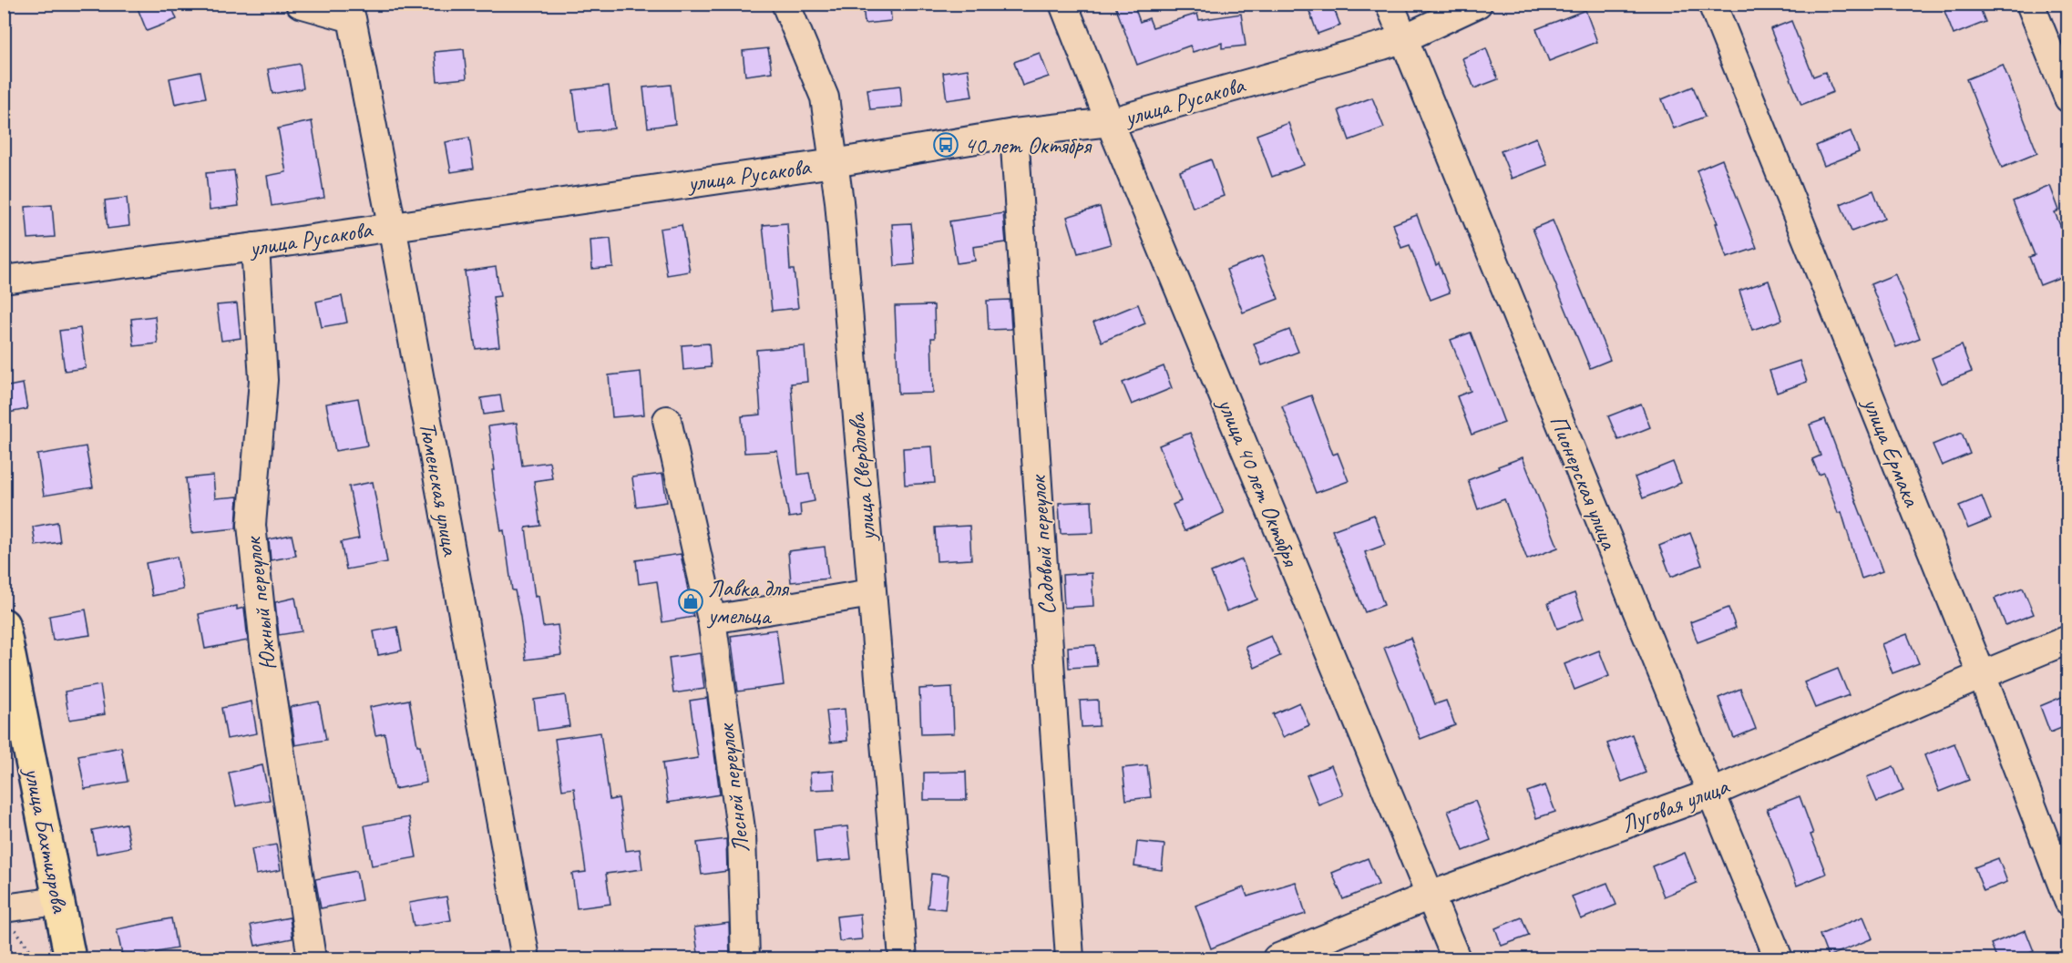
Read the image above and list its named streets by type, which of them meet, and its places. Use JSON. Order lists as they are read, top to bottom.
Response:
{
  "streets": {
    "main road": ["улица Бахтиярова"],
    "street": [
      "улица Русакова",
      "улица Ермака",
      "улица Свердлова",
      "улица 40 лет Октября",
      "Пионерская улица",
      "Тюменская улица",
      "Садовый переулок",
      "Южный переулок",
      "Лесной переулок",
      "Луговая улица"
    ]
  },
  "crossings": [
    ["улица Русакова", "улица Свердлова"],
    ["улица Русакова", "улица 40 лет Октября"],
    ["улица Русакова", "Пионерская улица"],
    ["улица Русакова", "Тюменская улица"],
    ["улица Русакова", "Садовый переулок"],
    ["улица Русакова", "Южный переулок"],
    ["улица Ермака", "Луговая улица"],
    ["улица 40 лет Октября", "Луговая улица"],
    ["Пионерская улица", "Луговая улица"]
  ],
  "places": {
    "bus stop": ["40 лет Октября"],
    "shop": ["Лавка для умельца"]
  }
}
